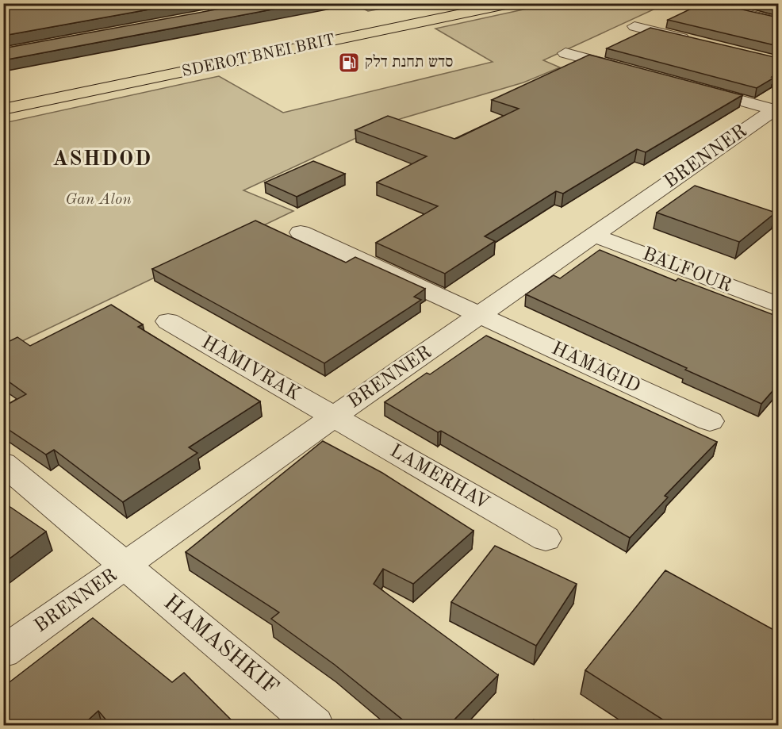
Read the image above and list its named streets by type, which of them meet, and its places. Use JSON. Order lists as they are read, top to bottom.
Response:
{
  "streets": {
    "main road": ["SDEROT BNEI BRIT"],
    "street": [
      "BRENNER",
      "BALFOUR",
      "HAMAGID",
      "HAMIVRAK",
      "LAMERHAV",
      "HAMASHKIF"
    ]
  },
  "crossings": [
    ["BRENNER", "BALFOUR"],
    ["BRENNER", "HAMAGID"],
    ["BRENNER", "HAMIVRAK"],
    ["BRENNER", "LAMERHAV"],
    ["BRENNER", "HAMASHKIF"],
    ["HAMIVRAK", "LAMERHAV"]
  ],
  "districts": ["ASHDOD"],
  "parks": ["Gan Alon"],
  "places": {
    "fuel station": ["סדש תחנת דלק"]
  }
}
